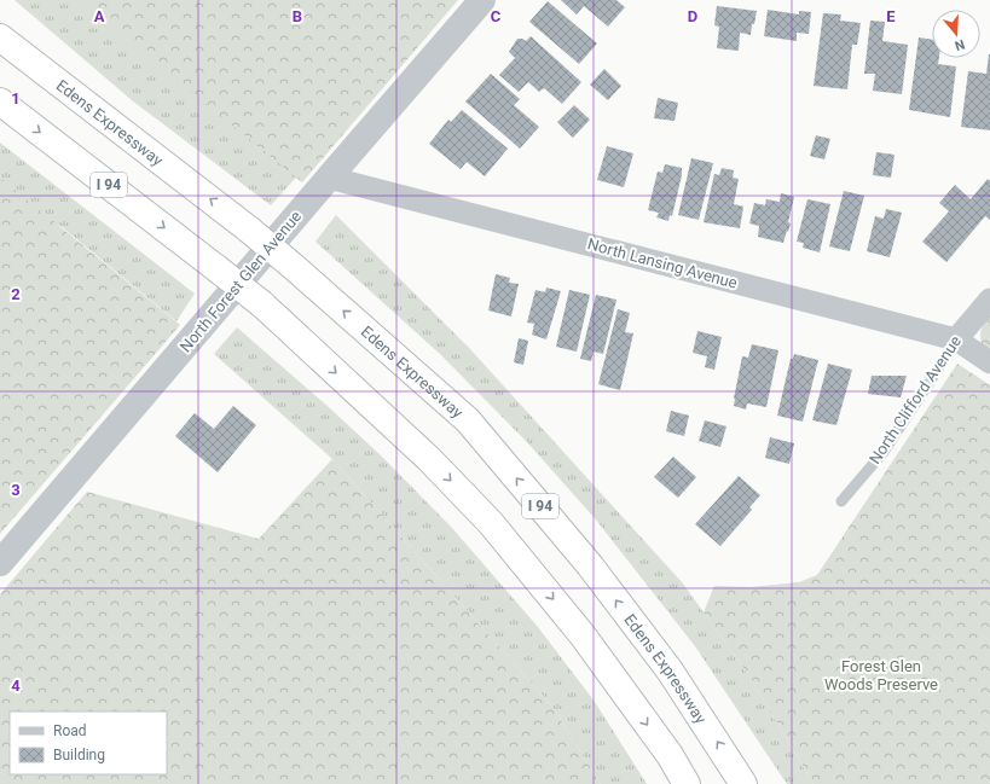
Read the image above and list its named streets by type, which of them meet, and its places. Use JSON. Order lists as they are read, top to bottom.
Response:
{
  "streets": {
    "highway": ["Edens Expressway", "I 94"],
    "street": ["North Lansing Avenue", "North Forest Glen Avenue", "North Clifford Avenue"]
  },
  "crossings": [
    ["North Lansing Avenue", "North Forest Glen Avenue"],
    ["North Lansing Avenue", "North Clifford Avenue"]
  ],
  "parks": ["Forest Glen Woods Preserve"],
  "legend": ["Road", "Building"],
  "north": "bottom",
  "grid": {
    "columns": [
      "A",
      "B",
      "C",
      "D",
      "E"
    ],
    "rows": [
      "1",
      "2",
      "3",
      "4"
    ]
  }
}
